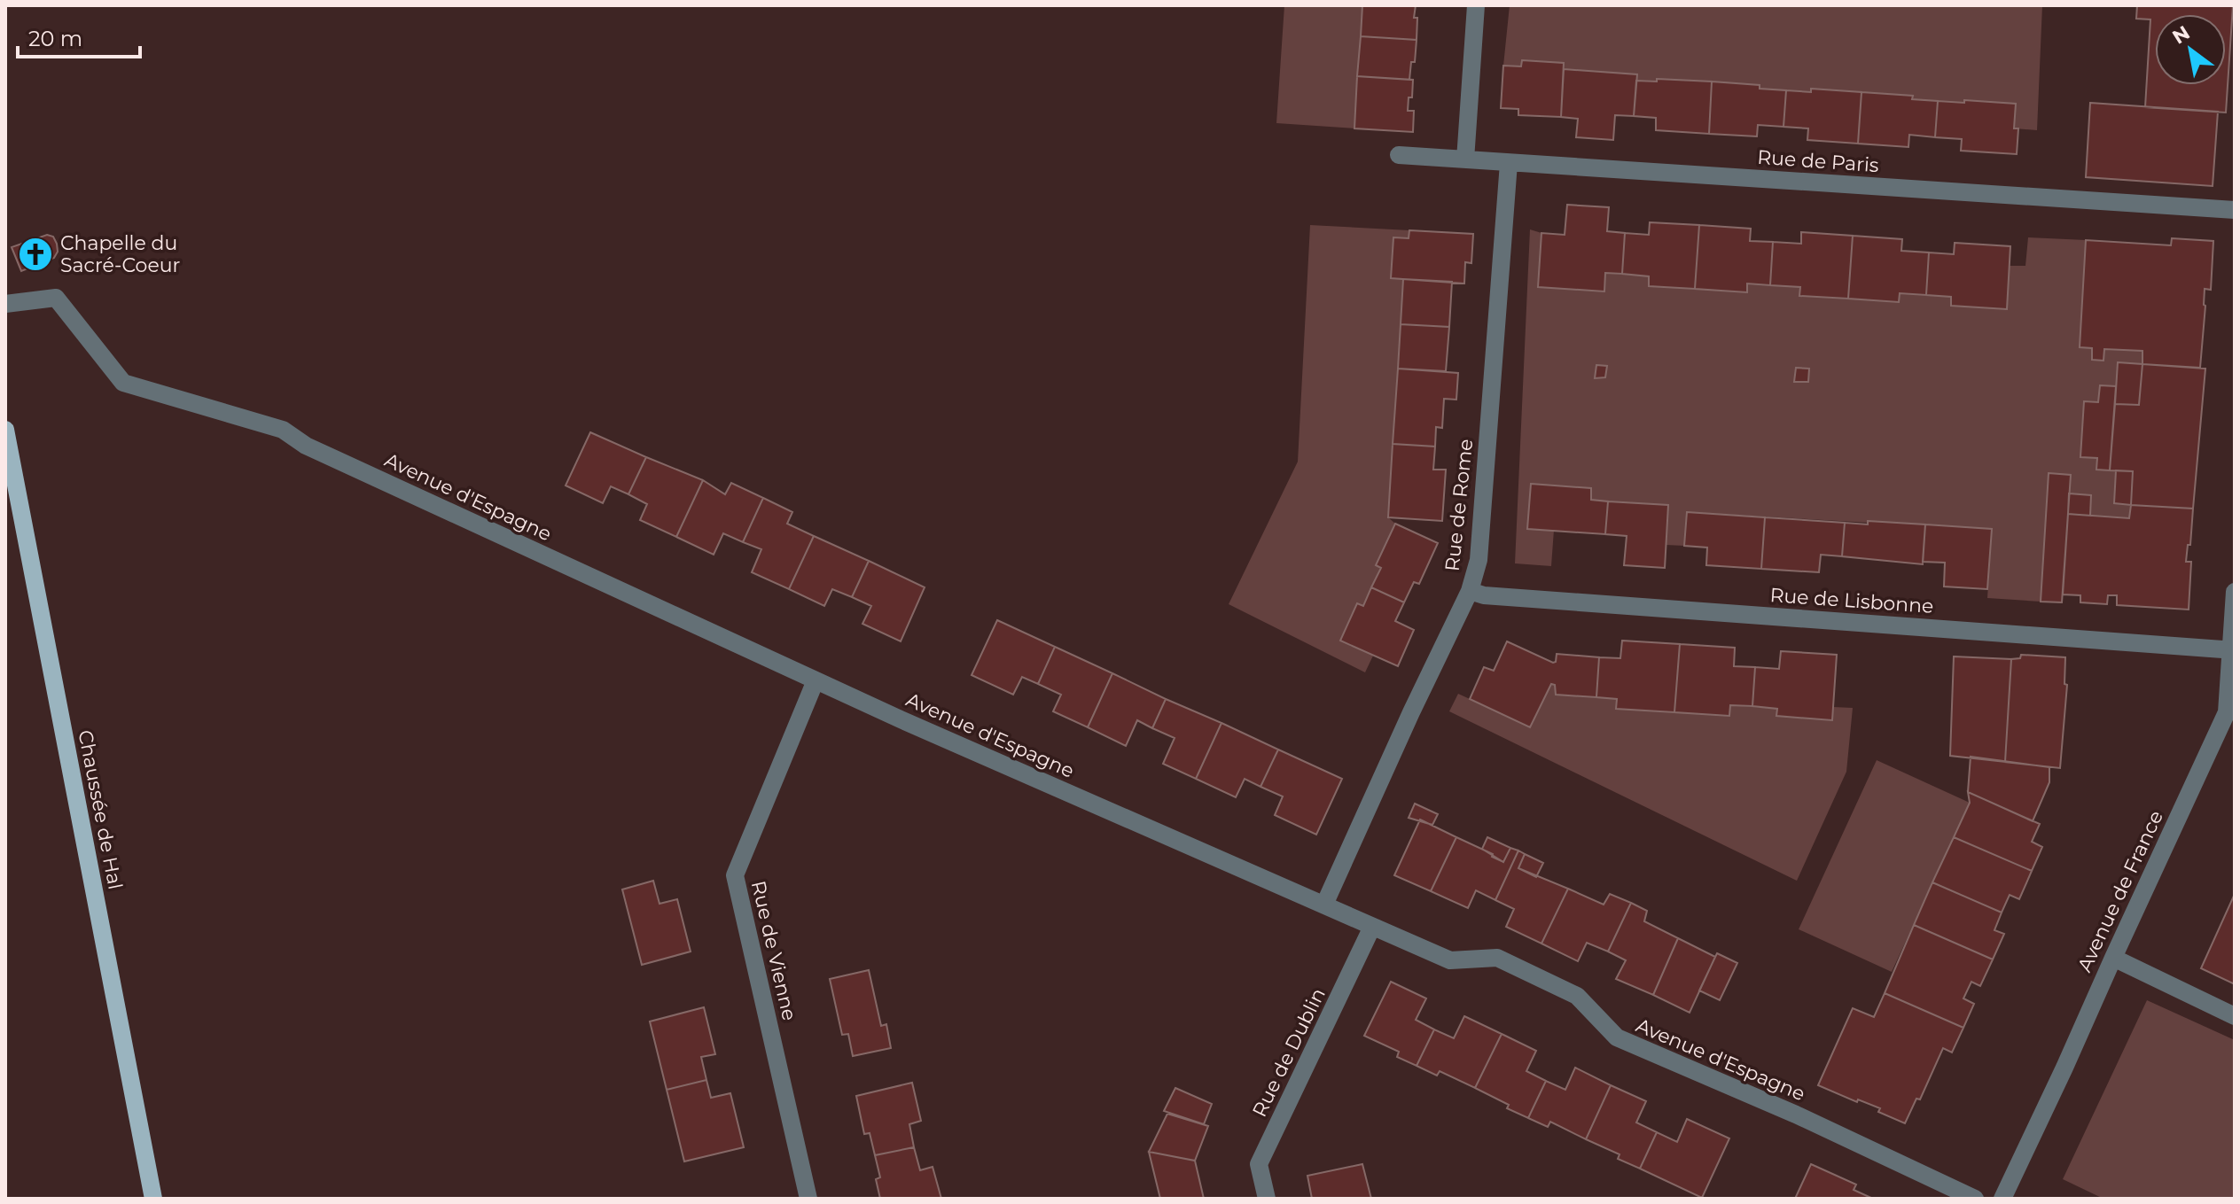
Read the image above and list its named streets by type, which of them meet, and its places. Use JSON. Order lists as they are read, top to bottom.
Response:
{
  "streets": {
    "main road": ["Chaussée de Hal"],
    "street": [
      "Rue de Paris",
      "Avenue d'Espagne",
      "Rue de Rome",
      "Rue de Lisbonne",
      "Avenue de France",
      "Rue de Vienne",
      "Rue de Dublin"
    ]
  },
  "crossings": [
    ["Rue de Paris", "Rue de Rome"],
    ["Avenue d'Espagne", "Rue de Rome"],
    ["Avenue d'Espagne", "Rue de Vienne"],
    ["Avenue d'Espagne", "Rue de Dublin"],
    ["Rue de Rome", "Rue de Lisbonne"],
    ["Rue de Lisbonne", "Avenue de France"]
  ],
  "places": {
    "church": ["Chapelle du Sacré-Coeur"]
  },
  "scale_bar": "20 m",
  "north": "top left"
}
